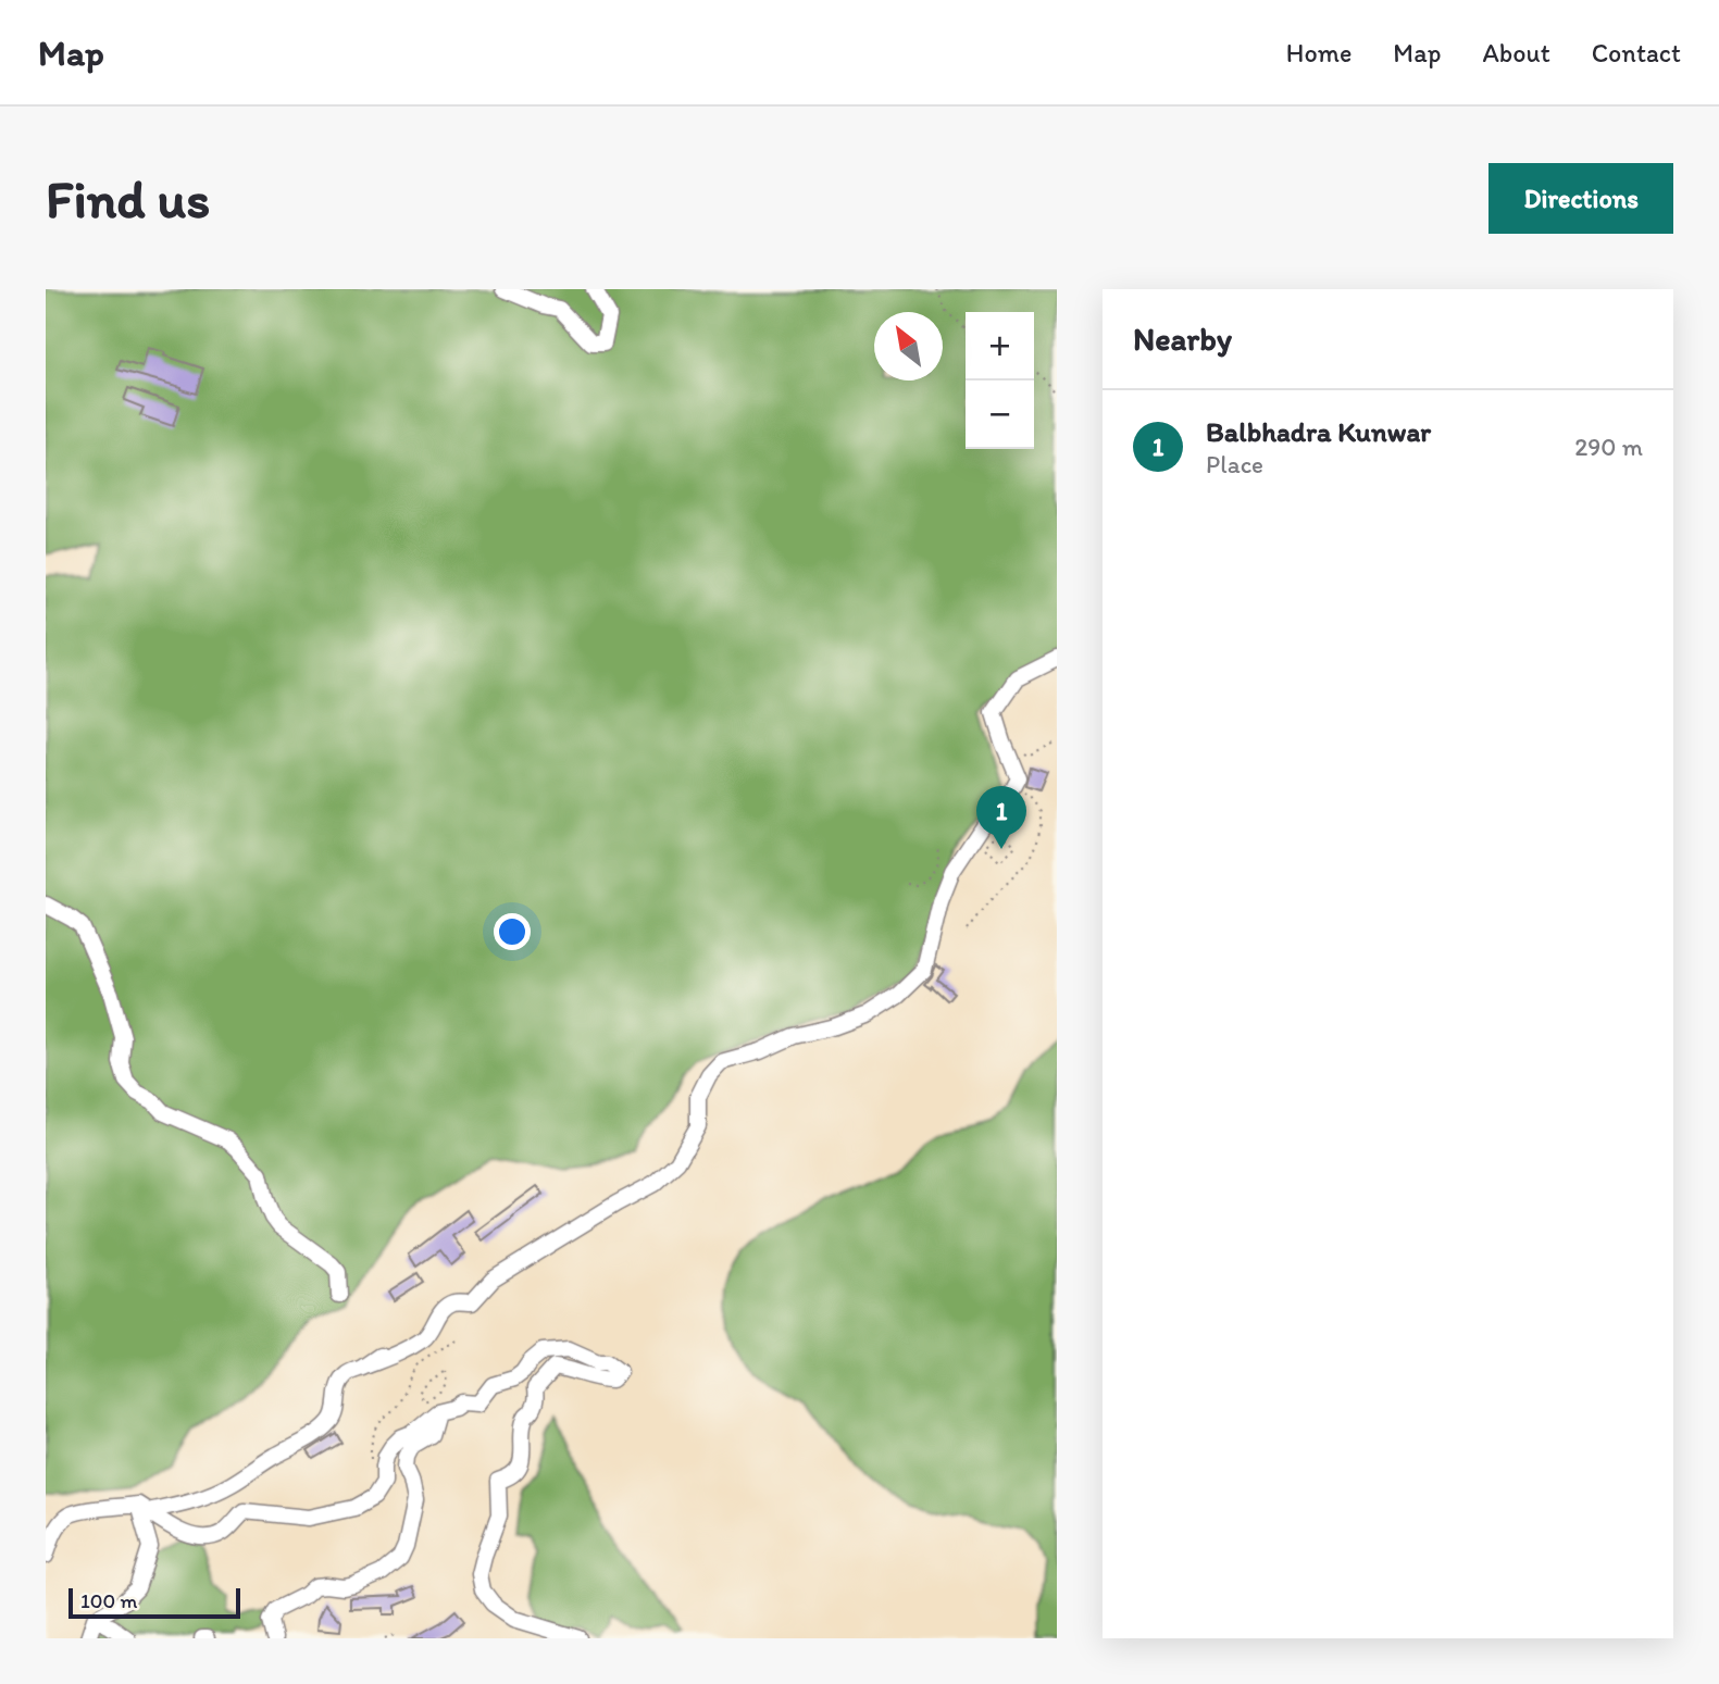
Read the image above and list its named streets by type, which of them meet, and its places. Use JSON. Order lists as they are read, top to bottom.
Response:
{
  "scale_bar": "100 m",
  "north": "top left",
  "page": {
    "header": "Map",
    "nav": [
      "Home",
      "Map",
      "About",
      "Contact"
    ],
    "buttons": "Directions",
    "title": "Find us",
    "heading": "Nearby",
    "map_buttons": ["+", "−"],
    "list": [
      {
        "mark": "1",
        "name": "Balbhadra Kunwar",
        "note": "Place",
        "value": "290 m"
      }
    ],
    "pins": "1",
    "scale": "100 m"
  }
}
